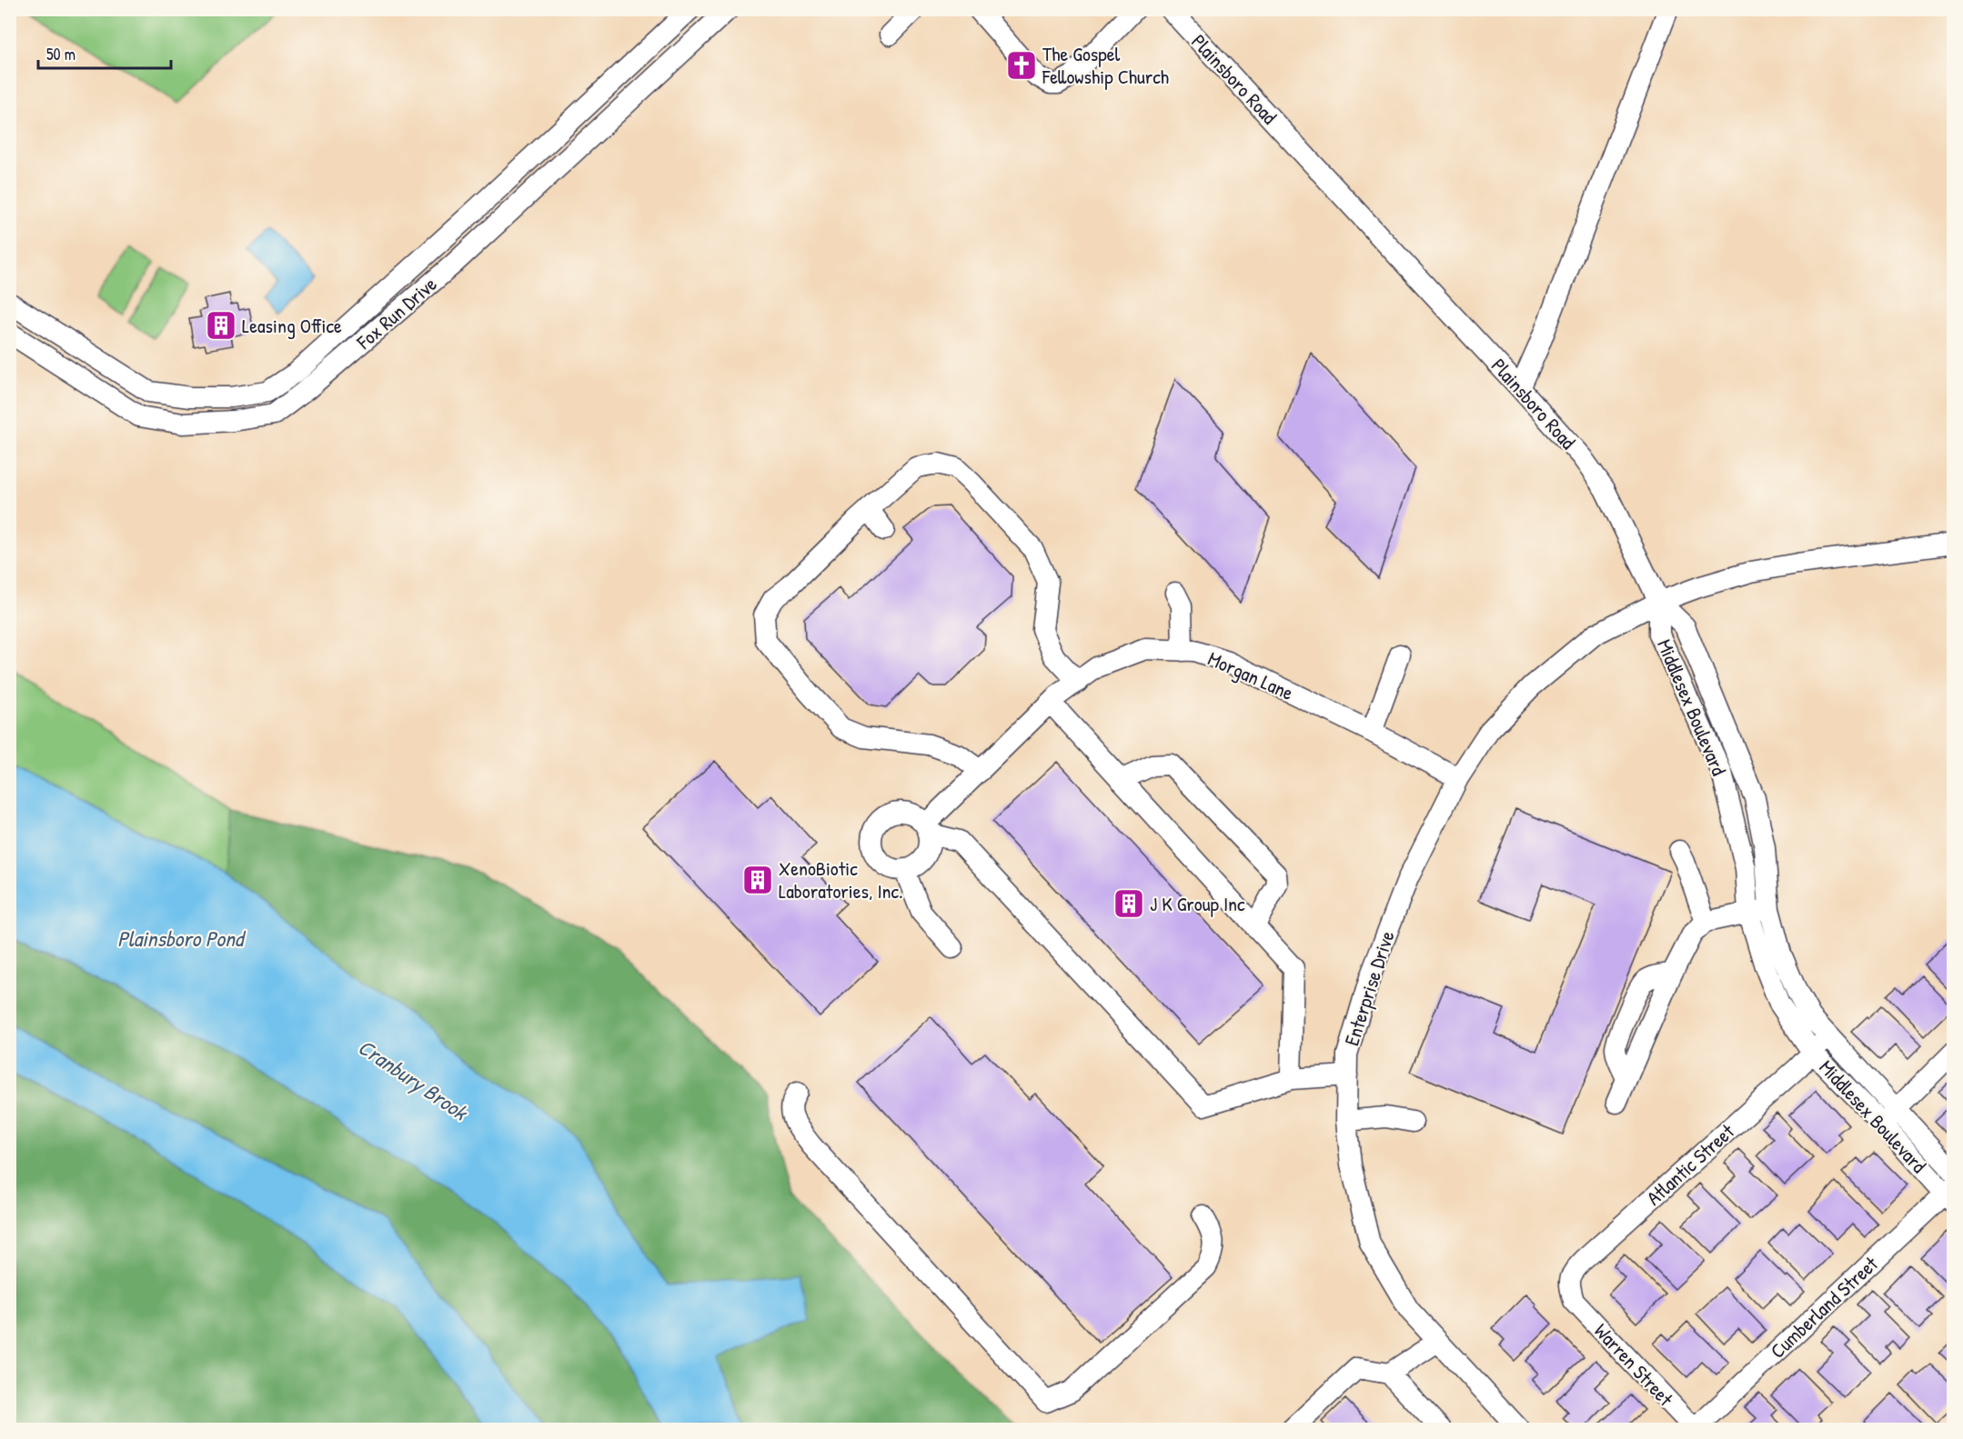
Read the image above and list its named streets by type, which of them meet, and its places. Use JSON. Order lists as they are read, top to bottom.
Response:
{
  "streets": {
    "street": [
      "Plainsboro Road",
      "Fox Run Drive",
      "Morgan Lane",
      "Middlesex Boulevard",
      "Enterprise Drive",
      "Atlantic Street",
      "Cumberland Street",
      "Warren Street"
    ]
  },
  "crossings": [
    ["Plainsboro Road", "Middlesex Boulevard"],
    ["Plainsboro Road", "Enterprise Drive"],
    ["Morgan Lane", "Enterprise Drive"],
    ["Middlesex Boulevard", "Enterprise Drive"],
    ["Middlesex Boulevard", "Atlantic Street"],
    ["Middlesex Boulevard", "Cumberland Street"],
    ["Atlantic Street", "Warren Street"],
    ["Cumberland Street", "Warren Street"]
  ],
  "water": ["Plainsboro Pond", "Cranbury Brook"],
  "places": {
    "church": ["The Gospel Fellowship Church"],
    "building": ["Leasing Office", "XenoBiotic Laboratories, Inc.", "J K Group Inc"]
  },
  "scale_bar": "50 m"
}
